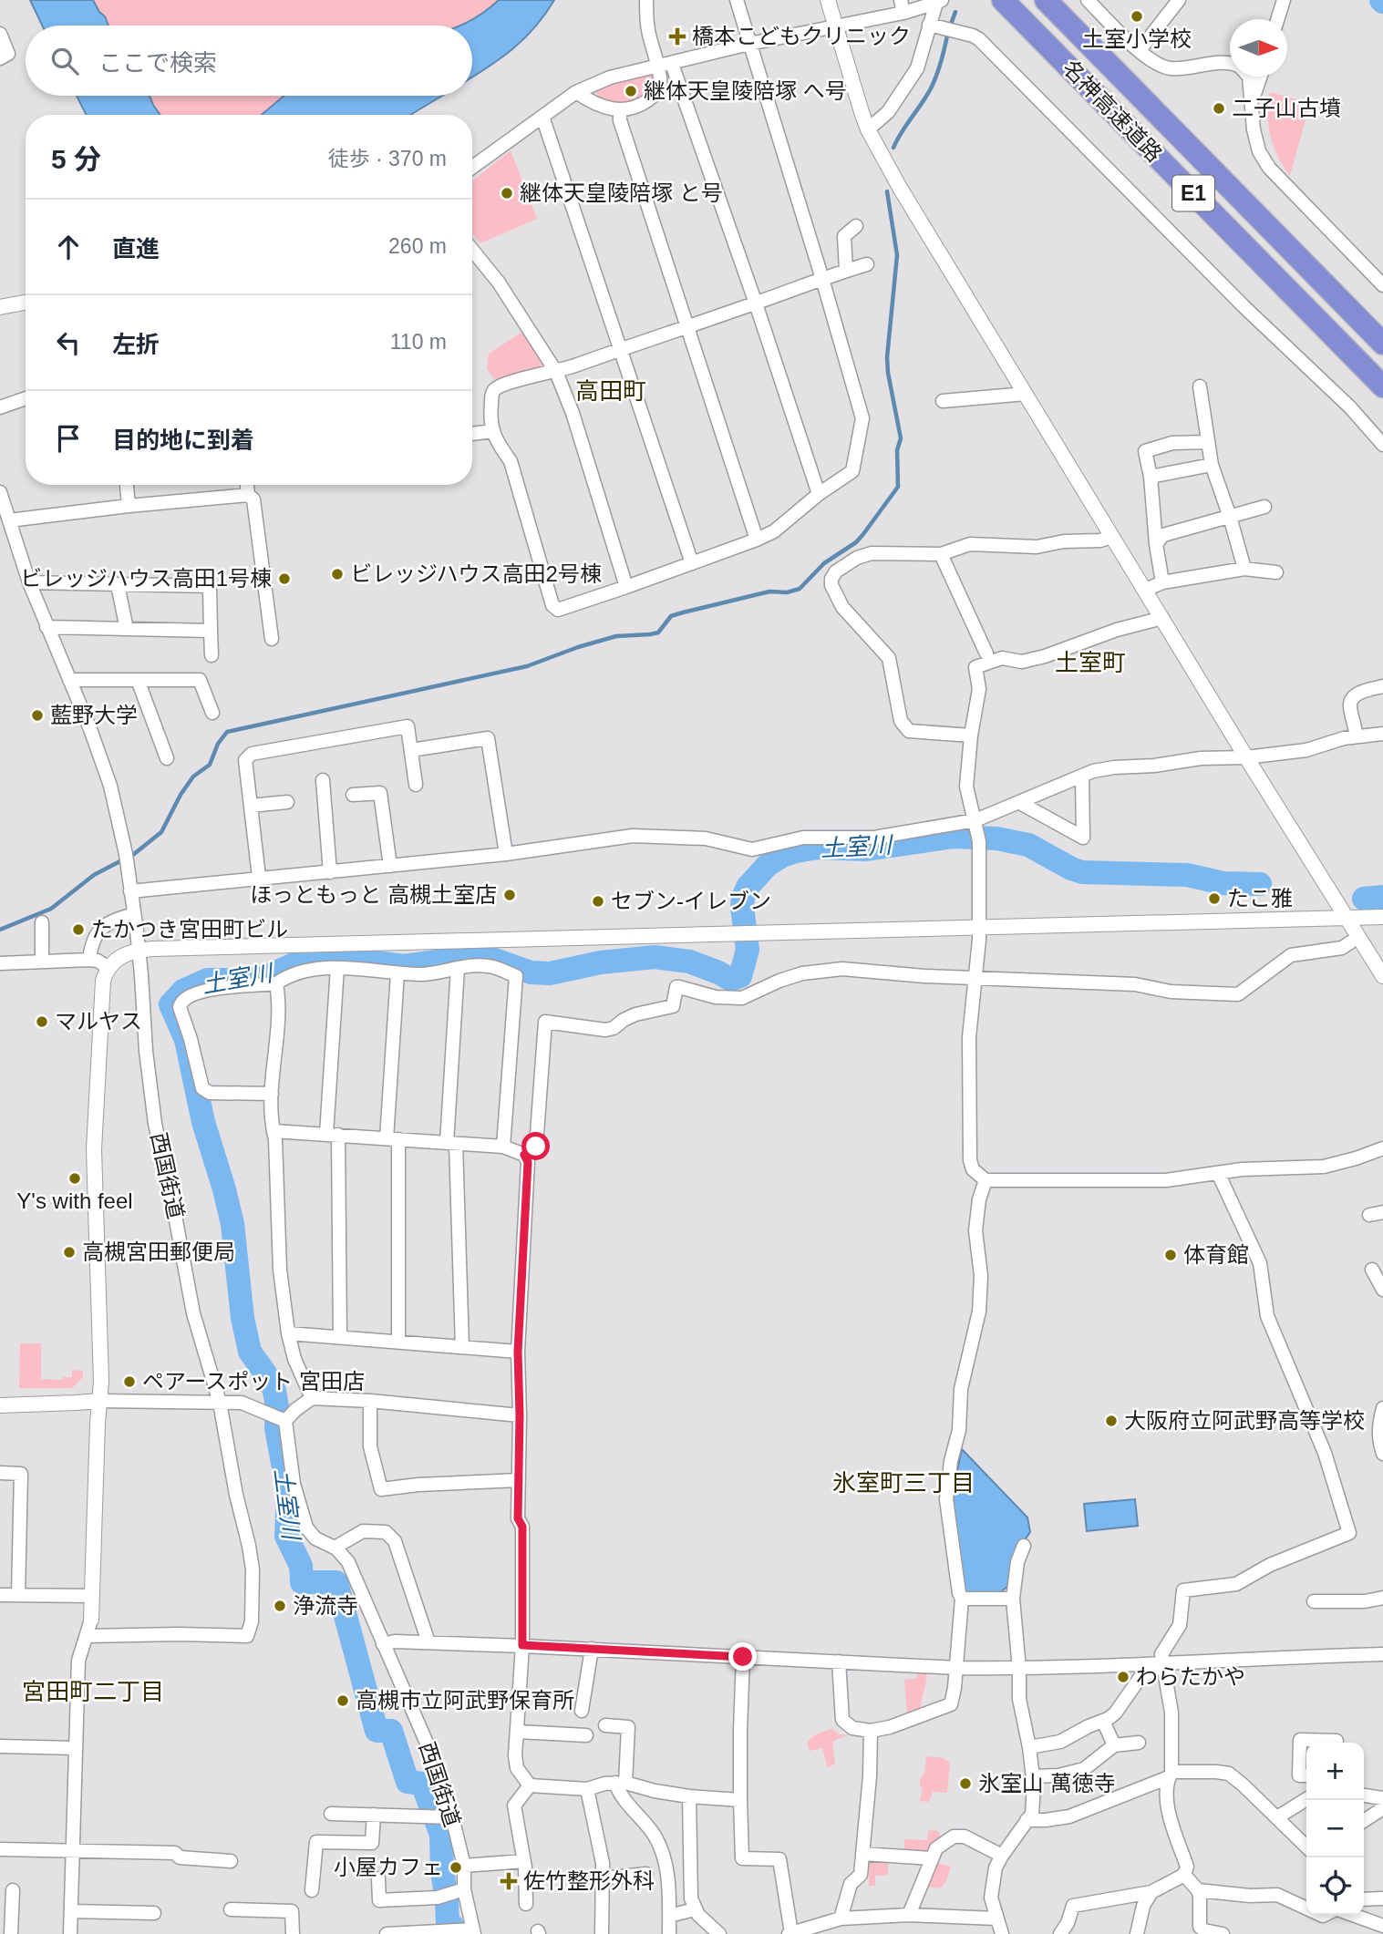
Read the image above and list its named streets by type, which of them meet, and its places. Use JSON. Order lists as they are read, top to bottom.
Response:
{
  "streets": {
    "highway": ["名神高速道路", "E1"],
    "street": ["西国街道"]
  },
  "districts": [
    "高田町",
    "土室町",
    "氷室町三丁目",
    "宮田町二丁目"
  ],
  "water": ["土室川"],
  "places": {
    "other": [
      "土室小学校",
      "継体天皇陵陪塚 へ号",
      "二子山古墳",
      "継体天皇陵陪塚 と号",
      "ビレッジハウス高田2号棟",
      "ビレッジハウス高田1号棟",
      "藍野大学",
      "ほっともっと 高槻土室店",
      "たこ雅",
      "セブン-イレブン",
      "たかつき宮田町ビル",
      "マルヤス",
      "Y's with feel",
      "高槻宮田郵便局",
      "体育館",
      "ペアースポット 宮田店",
      "大阪府立阿武野高等学校",
      "浄流寺",
      "わらたかや",
      "高槻市立阿武野保育所",
      "氷室山 萬徳寺",
      "小屋カフェ"
    ],
    "health": ["橋本こどもクリニック", "佐竹整形外科"]
  },
  "north": "right",
  "page": {
    "search": "ここで検索",
    "heading": ["5 分", "徒歩 · 370 m"],
    "list": [
      ["直進", "260 m"],
      ["左折", "110 m"],
      "目的地に到着"
    ],
    "map_buttons": ["+", "−"]
  }
}
